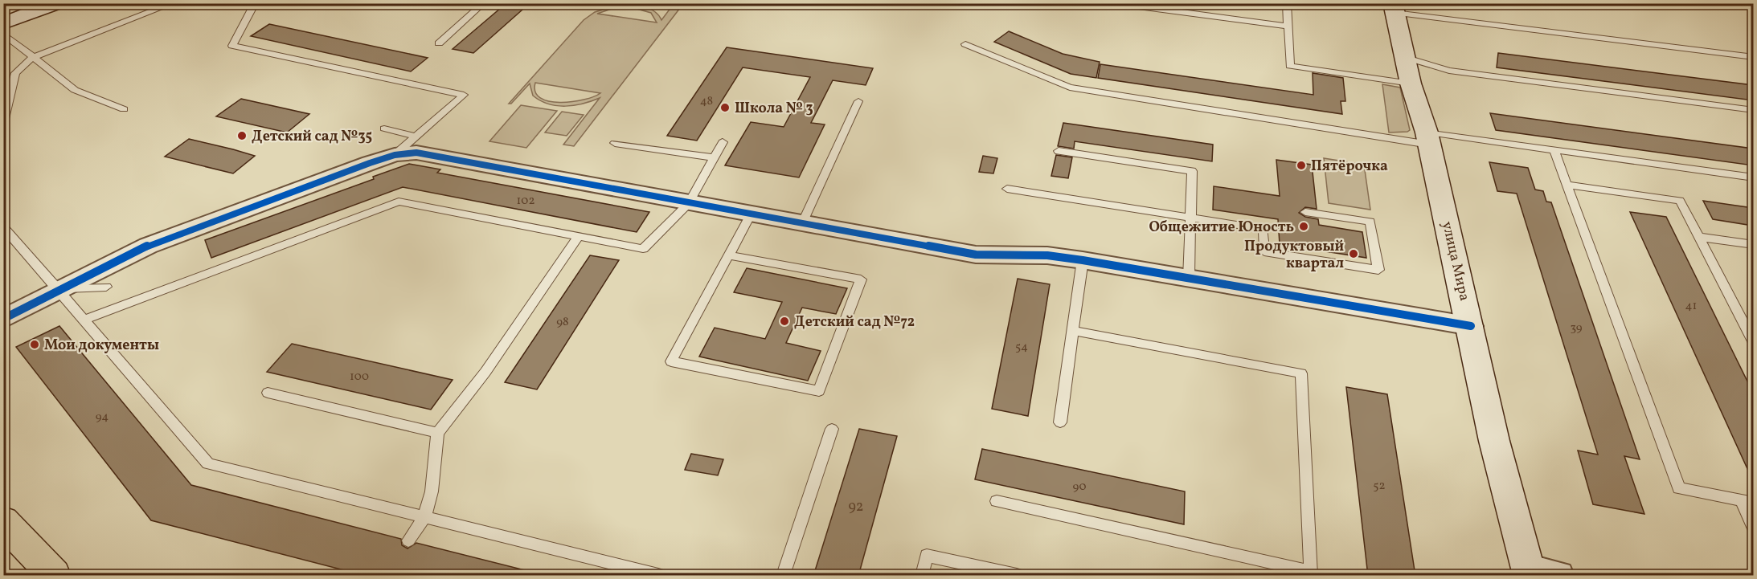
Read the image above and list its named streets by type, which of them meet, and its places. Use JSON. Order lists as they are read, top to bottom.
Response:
{
  "streets": {
    "main road": ["улица Мира"]
  },
  "places": [
    "Школа № 3",
    "Детский сад №35",
    "Пятёрочка",
    "Общежитие Юность",
    "Продуктовый квартал",
    "Детский сад №72",
    "Мои документы"
  ],
  "house_numbers": [
    "48",
    "102",
    "41",
    "98",
    "39",
    "54",
    "100",
    "94",
    "52",
    "90",
    "92"
  ]
}
